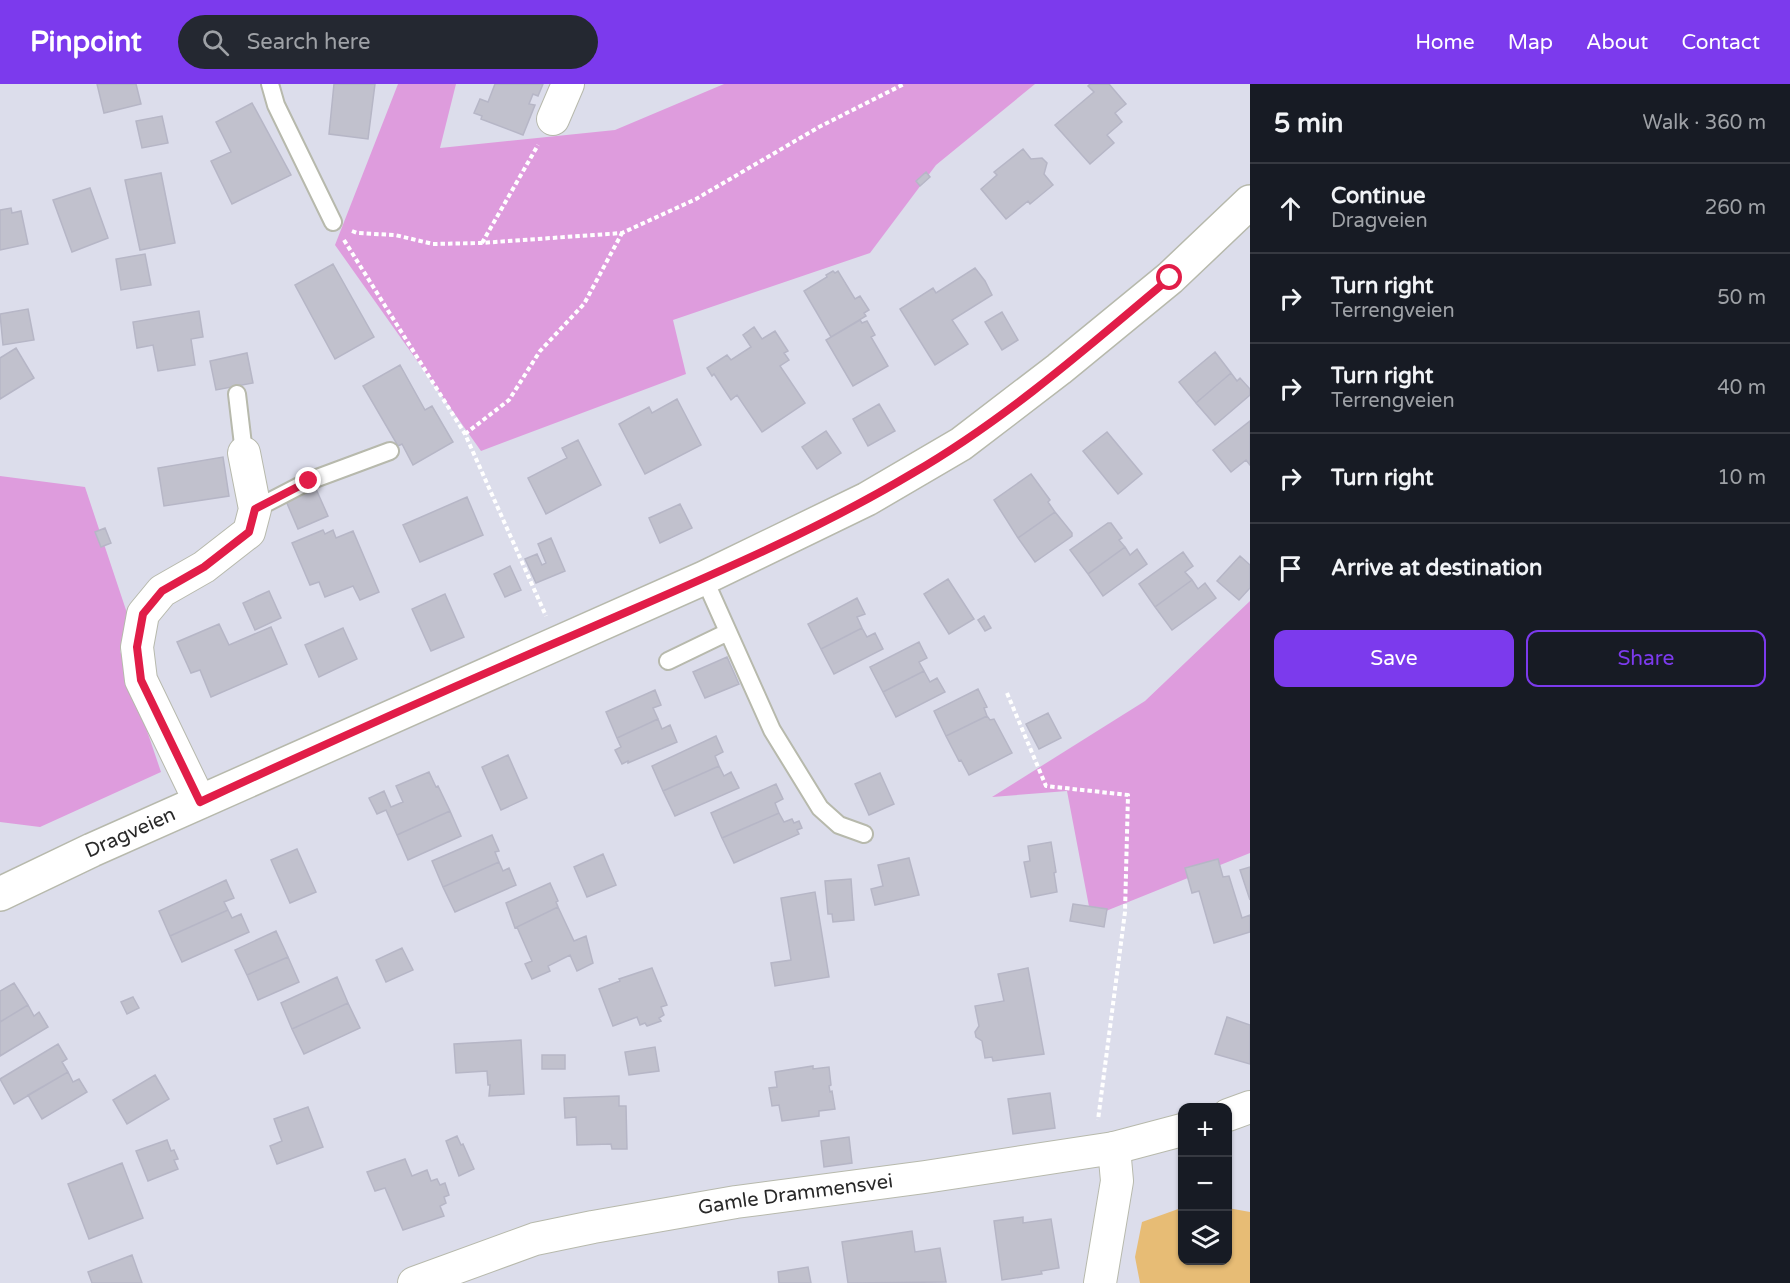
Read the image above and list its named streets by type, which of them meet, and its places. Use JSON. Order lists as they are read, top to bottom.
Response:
{
  "streets": {
    "main road": ["Dragveien"],
    "street": ["Gamle Drammensvei"]
  },
  "page": {
    "header": "Pinpoint",
    "search": "Search here",
    "nav": [
      "Home",
      "Map",
      "About",
      "Contact"
    ],
    "heading": ["5 min", "Walk · 360 m"],
    "list": [
      ["Continue", "Dragveien", "260 m"],
      ["Turn right", "Terrengveien", "50 m"],
      ["Turn right", "Terrengveien", "40 m"],
      ["Turn right", "10 m"],
      "Arrive at destination"
    ],
    "buttons": ["Save", "Share"],
    "map_buttons": ["+", "−"]
  }
}
